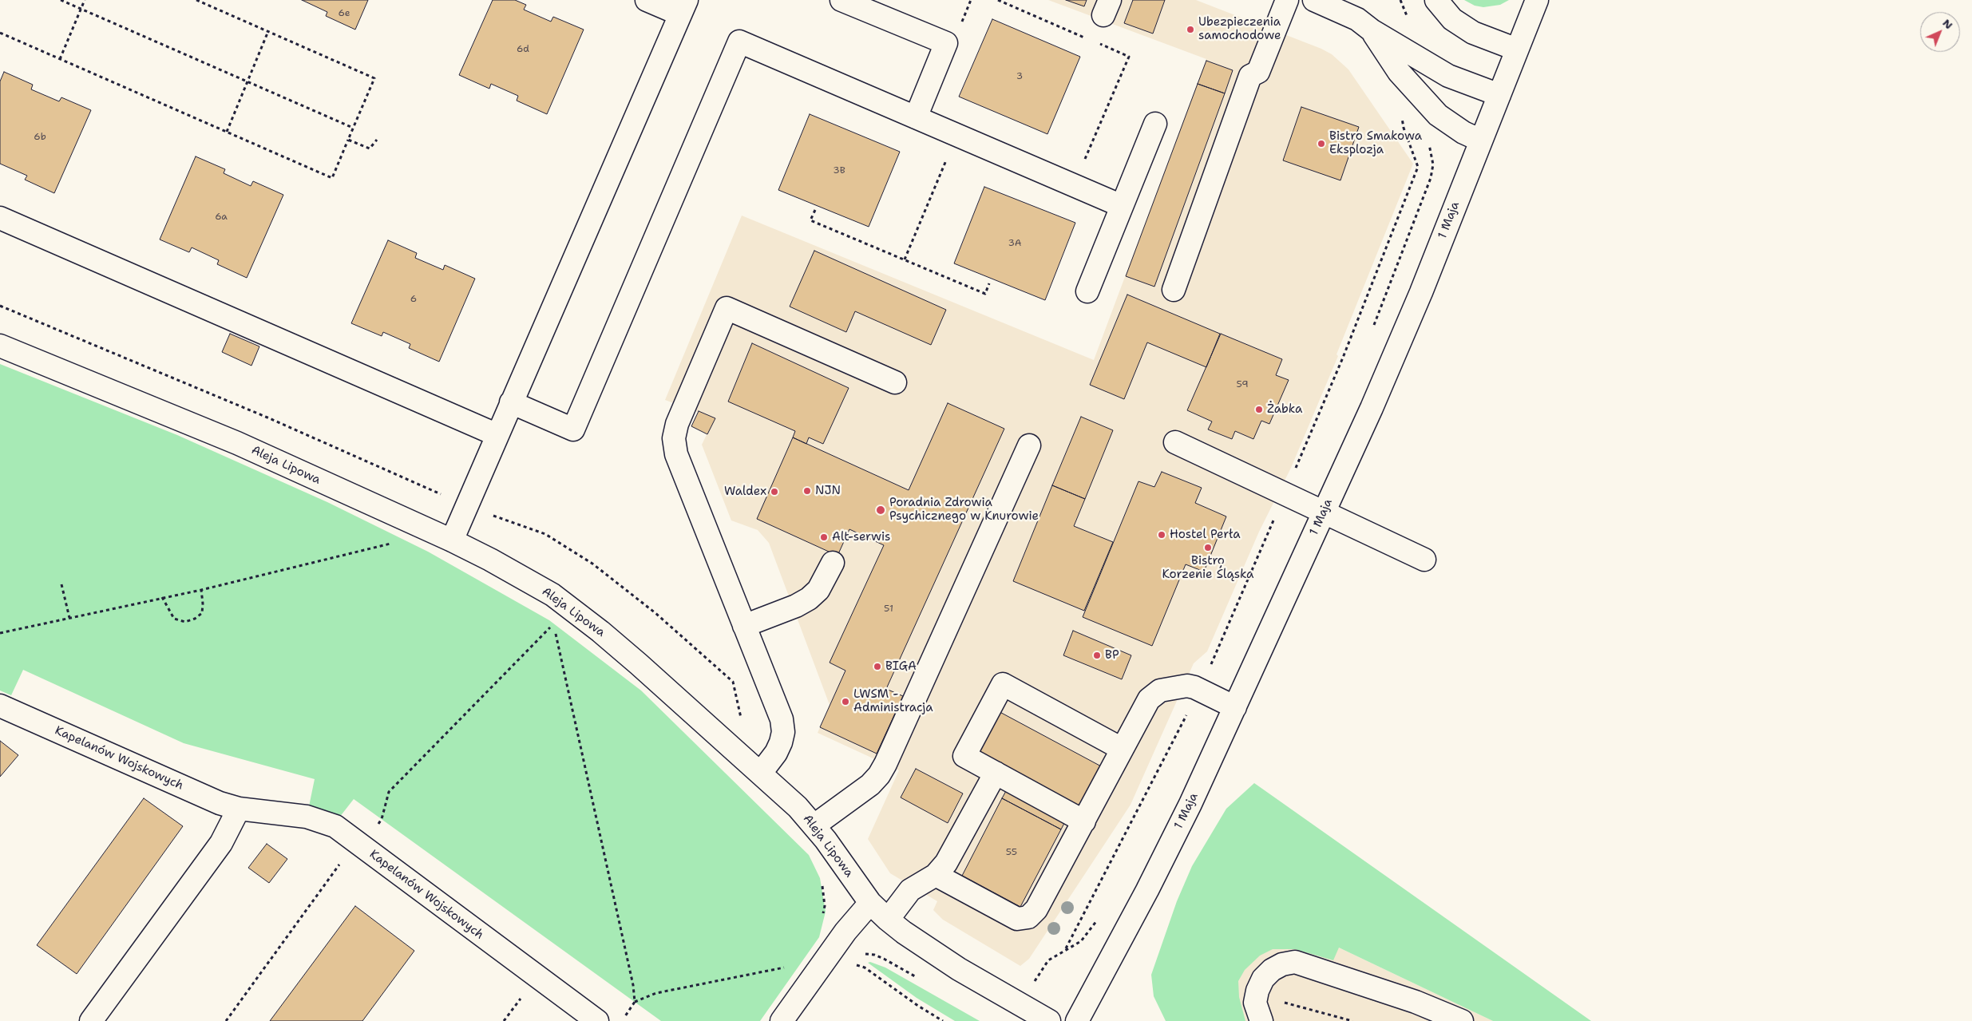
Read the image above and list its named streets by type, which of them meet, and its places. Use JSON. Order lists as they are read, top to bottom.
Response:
{
  "streets": {
    "street": ["1 Maja", "Aleja Lipowa", "Kapelanów Wojskowych"]
  },
  "places": [
    "Ubezpieczenia samochodowe",
    "Bistro Smakowa Eksplozja",
    "Żabka",
    "NJN",
    "Waldex",
    "Poradnia Zdrowia Psychicznego w Knurowie",
    "Hostel Perła",
    "Alt-serwis",
    "Bistro Korzenie Śląska",
    "BP",
    "BIGA",
    "LWSM - Administracja"
  ],
  "house_numbers": [
    "6e",
    "6d",
    "3",
    "6b",
    "3B",
    "6a",
    "3A",
    "6",
    "59",
    "51",
    "55"
  ],
  "north": "top right"
}
